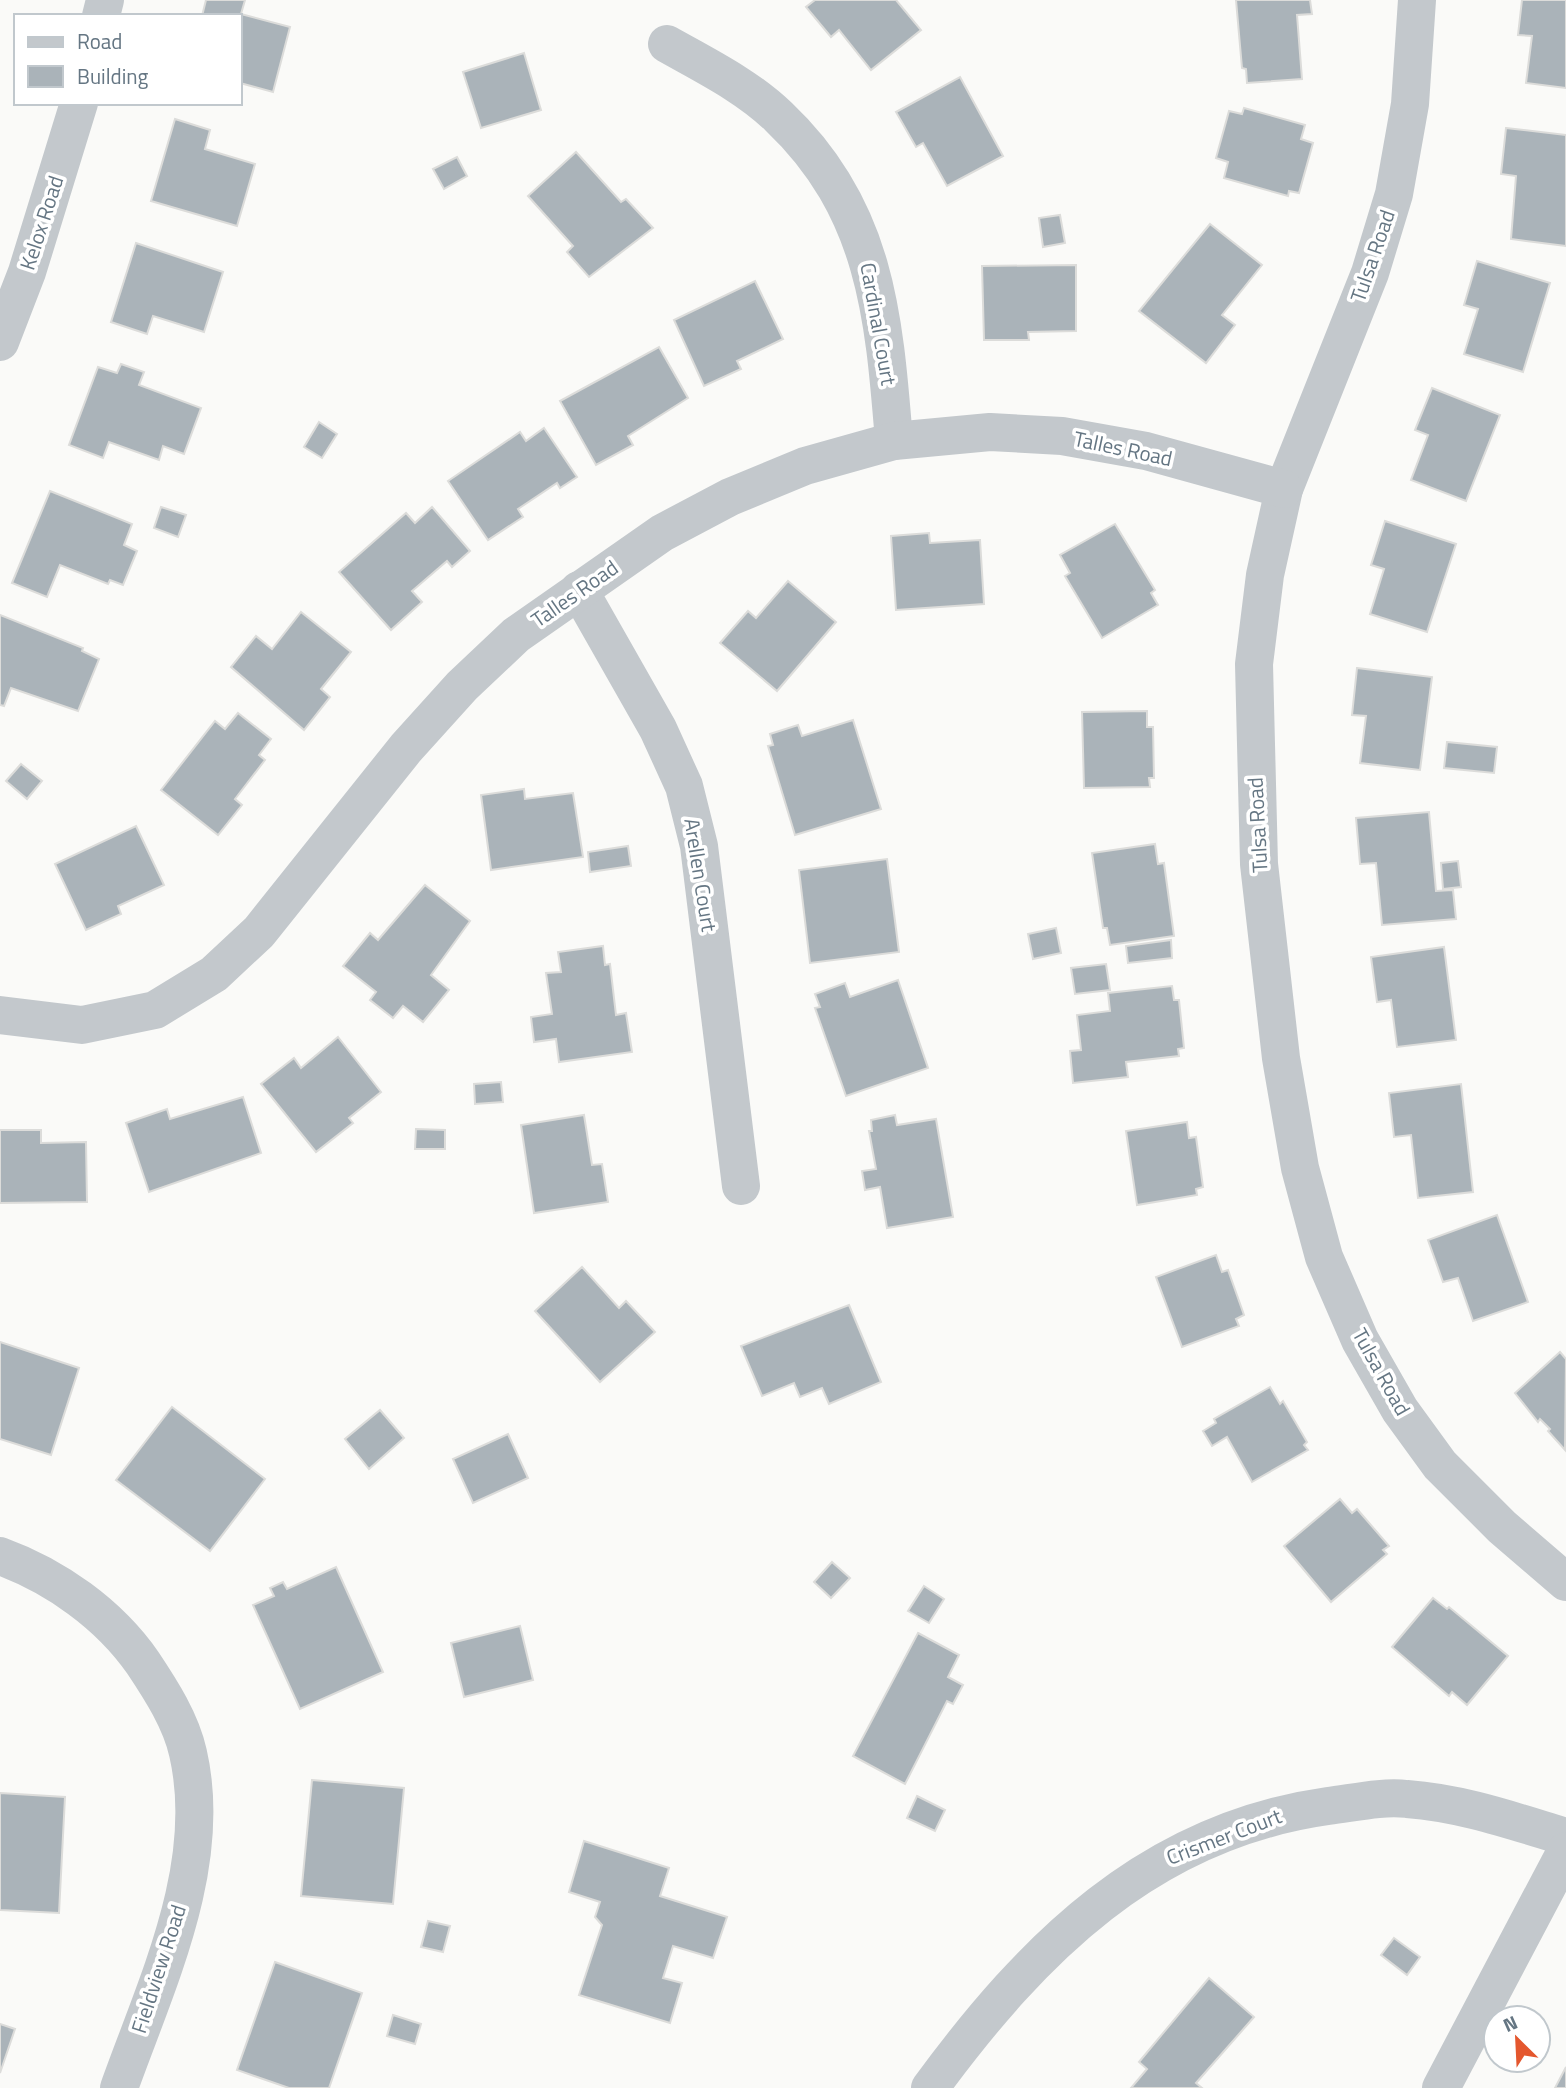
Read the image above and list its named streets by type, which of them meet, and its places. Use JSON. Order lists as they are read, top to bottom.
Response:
{
  "streets": {
    "street": [
      "Kelox Road",
      "Tulsa Road",
      "Cardinal Court",
      "Talles Road",
      "Arellen Court",
      "Crismer Court",
      "Fieldview Road"
    ]
  },
  "crossings": [
    ["Tulsa Road", "Talles Road"],
    ["Cardinal Court", "Talles Road"],
    ["Talles Road", "Arellen Court"]
  ],
  "legend": ["Road", "Building"],
  "north": "top left"
}
